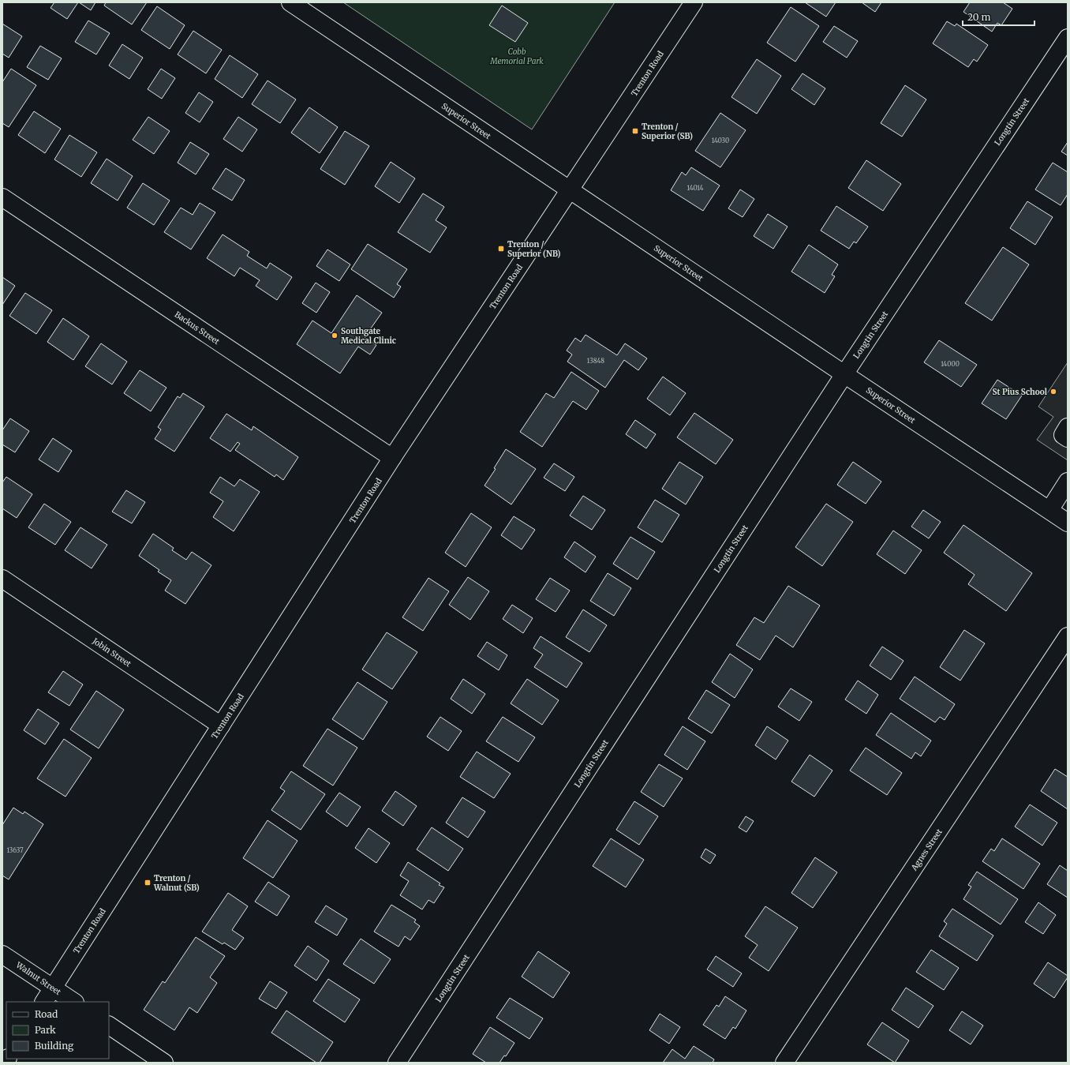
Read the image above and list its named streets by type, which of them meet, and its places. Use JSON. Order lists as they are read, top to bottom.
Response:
{
  "streets": {
    "street": [
      "Trenton Road",
      "Superior Street",
      "Longtin Street",
      "Backus Street",
      "Jobin Street",
      "Agnes Street",
      "Walnut Street"
    ]
  },
  "crossings": [
    ["Trenton Road", "Superior Street"],
    ["Trenton Road", "Backus Street"],
    ["Trenton Road", "Jobin Street"],
    ["Trenton Road", "Walnut Street"],
    ["Superior Street", "Longtin Street"]
  ],
  "parks": ["Cobb Memorial Park"],
  "places": {
    "transit": ["Trenton / Superior (SB)", "Trenton / Superior (NB)", "Trenton / Walnut (SB)"],
    "other": ["Southgate Medical Clinic", "St Pius School"]
  },
  "house_numbers": [
    "14030",
    "14014",
    "13848",
    "14000",
    "13637"
  ],
  "legend": ["Road", "Park", "Building"],
  "scale_bar": "20 m"
}
